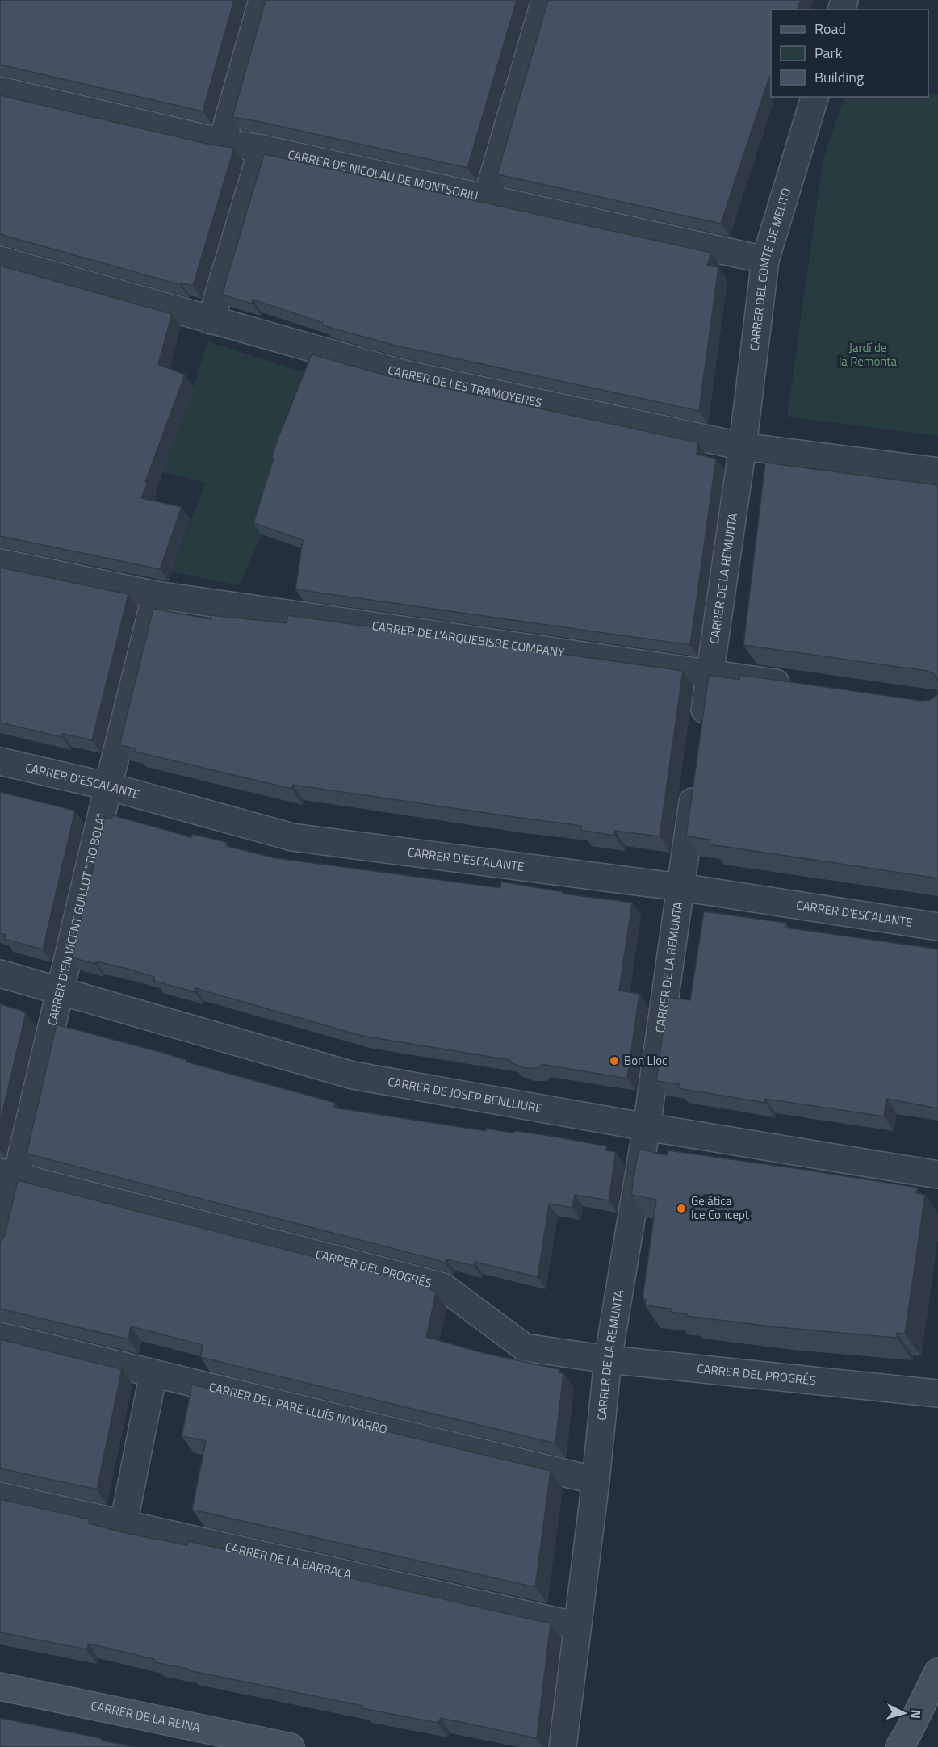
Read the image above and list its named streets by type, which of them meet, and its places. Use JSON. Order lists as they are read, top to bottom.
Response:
{
  "streets": {
    "street": [
      "CARRER DE NICOLAU DE MONTSORIU",
      "CARRER DEL COMTE DE MELITO",
      "CARRER DE LES TRAMOYERES",
      "CARRER DE LA REMUNTA",
      "CARRER DE L'ARQUEBISBE COMPANY",
      "CARRER D'ESCALANTE",
      "CARRER D'EN VICENT GUILLOT \"TIO BOLA\"",
      "CARRER DE JOSEP BENLLIURE",
      "CARRER DEL PROGRÉS",
      "CARRER DEL PARE LLUÍS NAVARRO",
      "CARRER DE LA BARRACA",
      "CARRER DE LA REINA"
    ]
  },
  "crossings": [
    ["CARRER DE NICOLAU DE MONTSORIU", "CARRER DEL COMTE DE MELITO"],
    ["CARRER DEL COMTE DE MELITO", "CARRER DE LES TRAMOYERES"],
    ["CARRER DEL COMTE DE MELITO", "CARRER DE LA REMUNTA"],
    ["CARRER DE LES TRAMOYERES", "CARRER DE LA REMUNTA"],
    ["CARRER DE LA REMUNTA", "CARRER DE L'ARQUEBISBE COMPANY"],
    ["CARRER DE LA REMUNTA", "CARRER D'ESCALANTE"],
    ["CARRER DE LA REMUNTA", "CARRER DE JOSEP BENLLIURE"],
    ["CARRER DE LA REMUNTA", "CARRER DEL PROGRÉS"],
    ["CARRER DE LA REMUNTA", "CARRER DEL PARE LLUÍS NAVARRO"],
    ["CARRER DE LA REMUNTA", "CARRER DE LA BARRACA"],
    ["CARRER DE L'ARQUEBISBE COMPANY", "CARRER D'EN VICENT GUILLOT \"TIO BOLA\""],
    ["CARRER D'ESCALANTE", "CARRER D'EN VICENT GUILLOT \"TIO BOLA\""],
    ["CARRER D'EN VICENT GUILLOT \"TIO BOLA\"", "CARRER DE JOSEP BENLLIURE"],
    ["CARRER D'EN VICENT GUILLOT \"TIO BOLA\"", "CARRER DEL PROGRÉS"]
  ],
  "parks": ["Jardí de la Remonta"],
  "places": ["Bon Lloc", "Gelática Ice Concept"],
  "legend": ["Road", "Park", "Building"],
  "north": "right"
}
